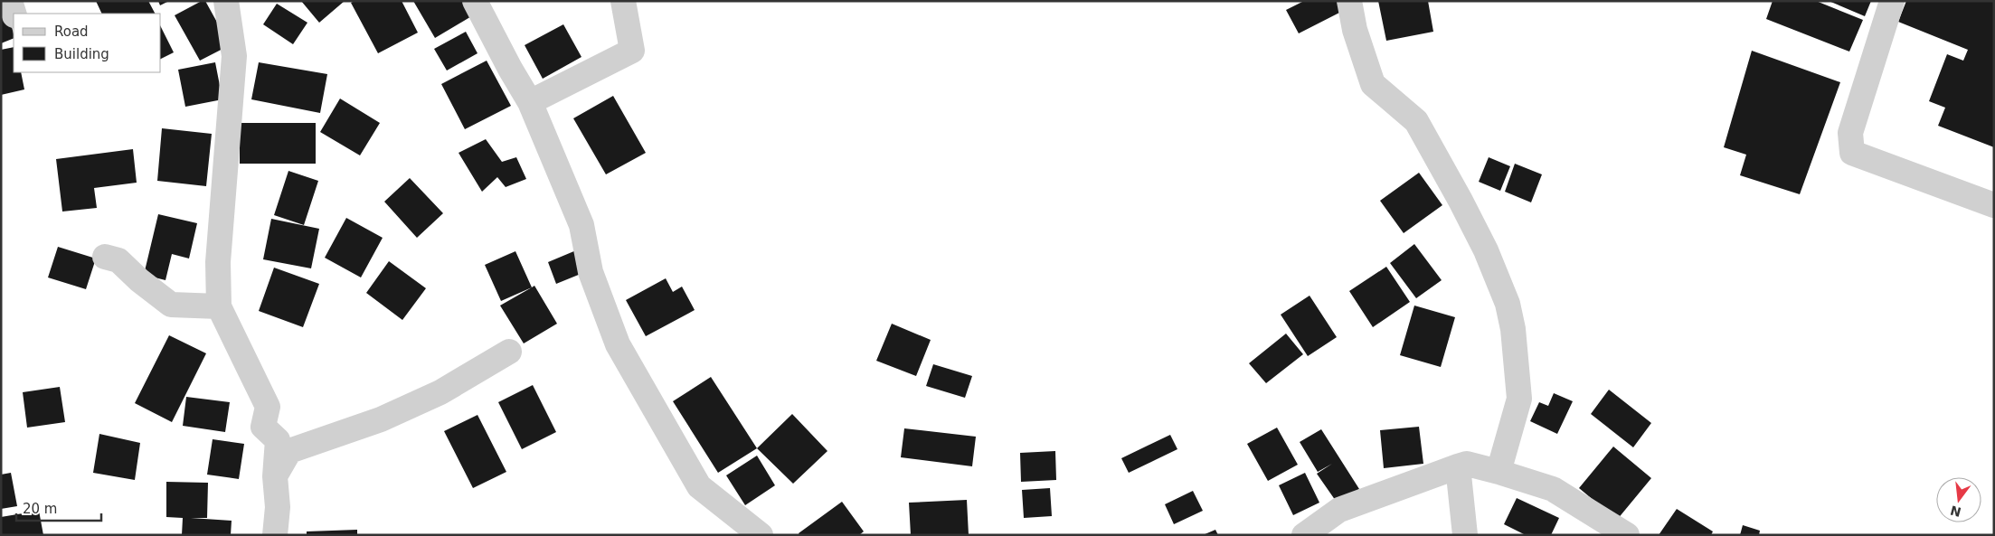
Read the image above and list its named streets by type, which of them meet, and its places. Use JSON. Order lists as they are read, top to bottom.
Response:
{
  "legend": ["Road", "Building"],
  "scale_bar": "20 m",
  "north": "bottom"
}
